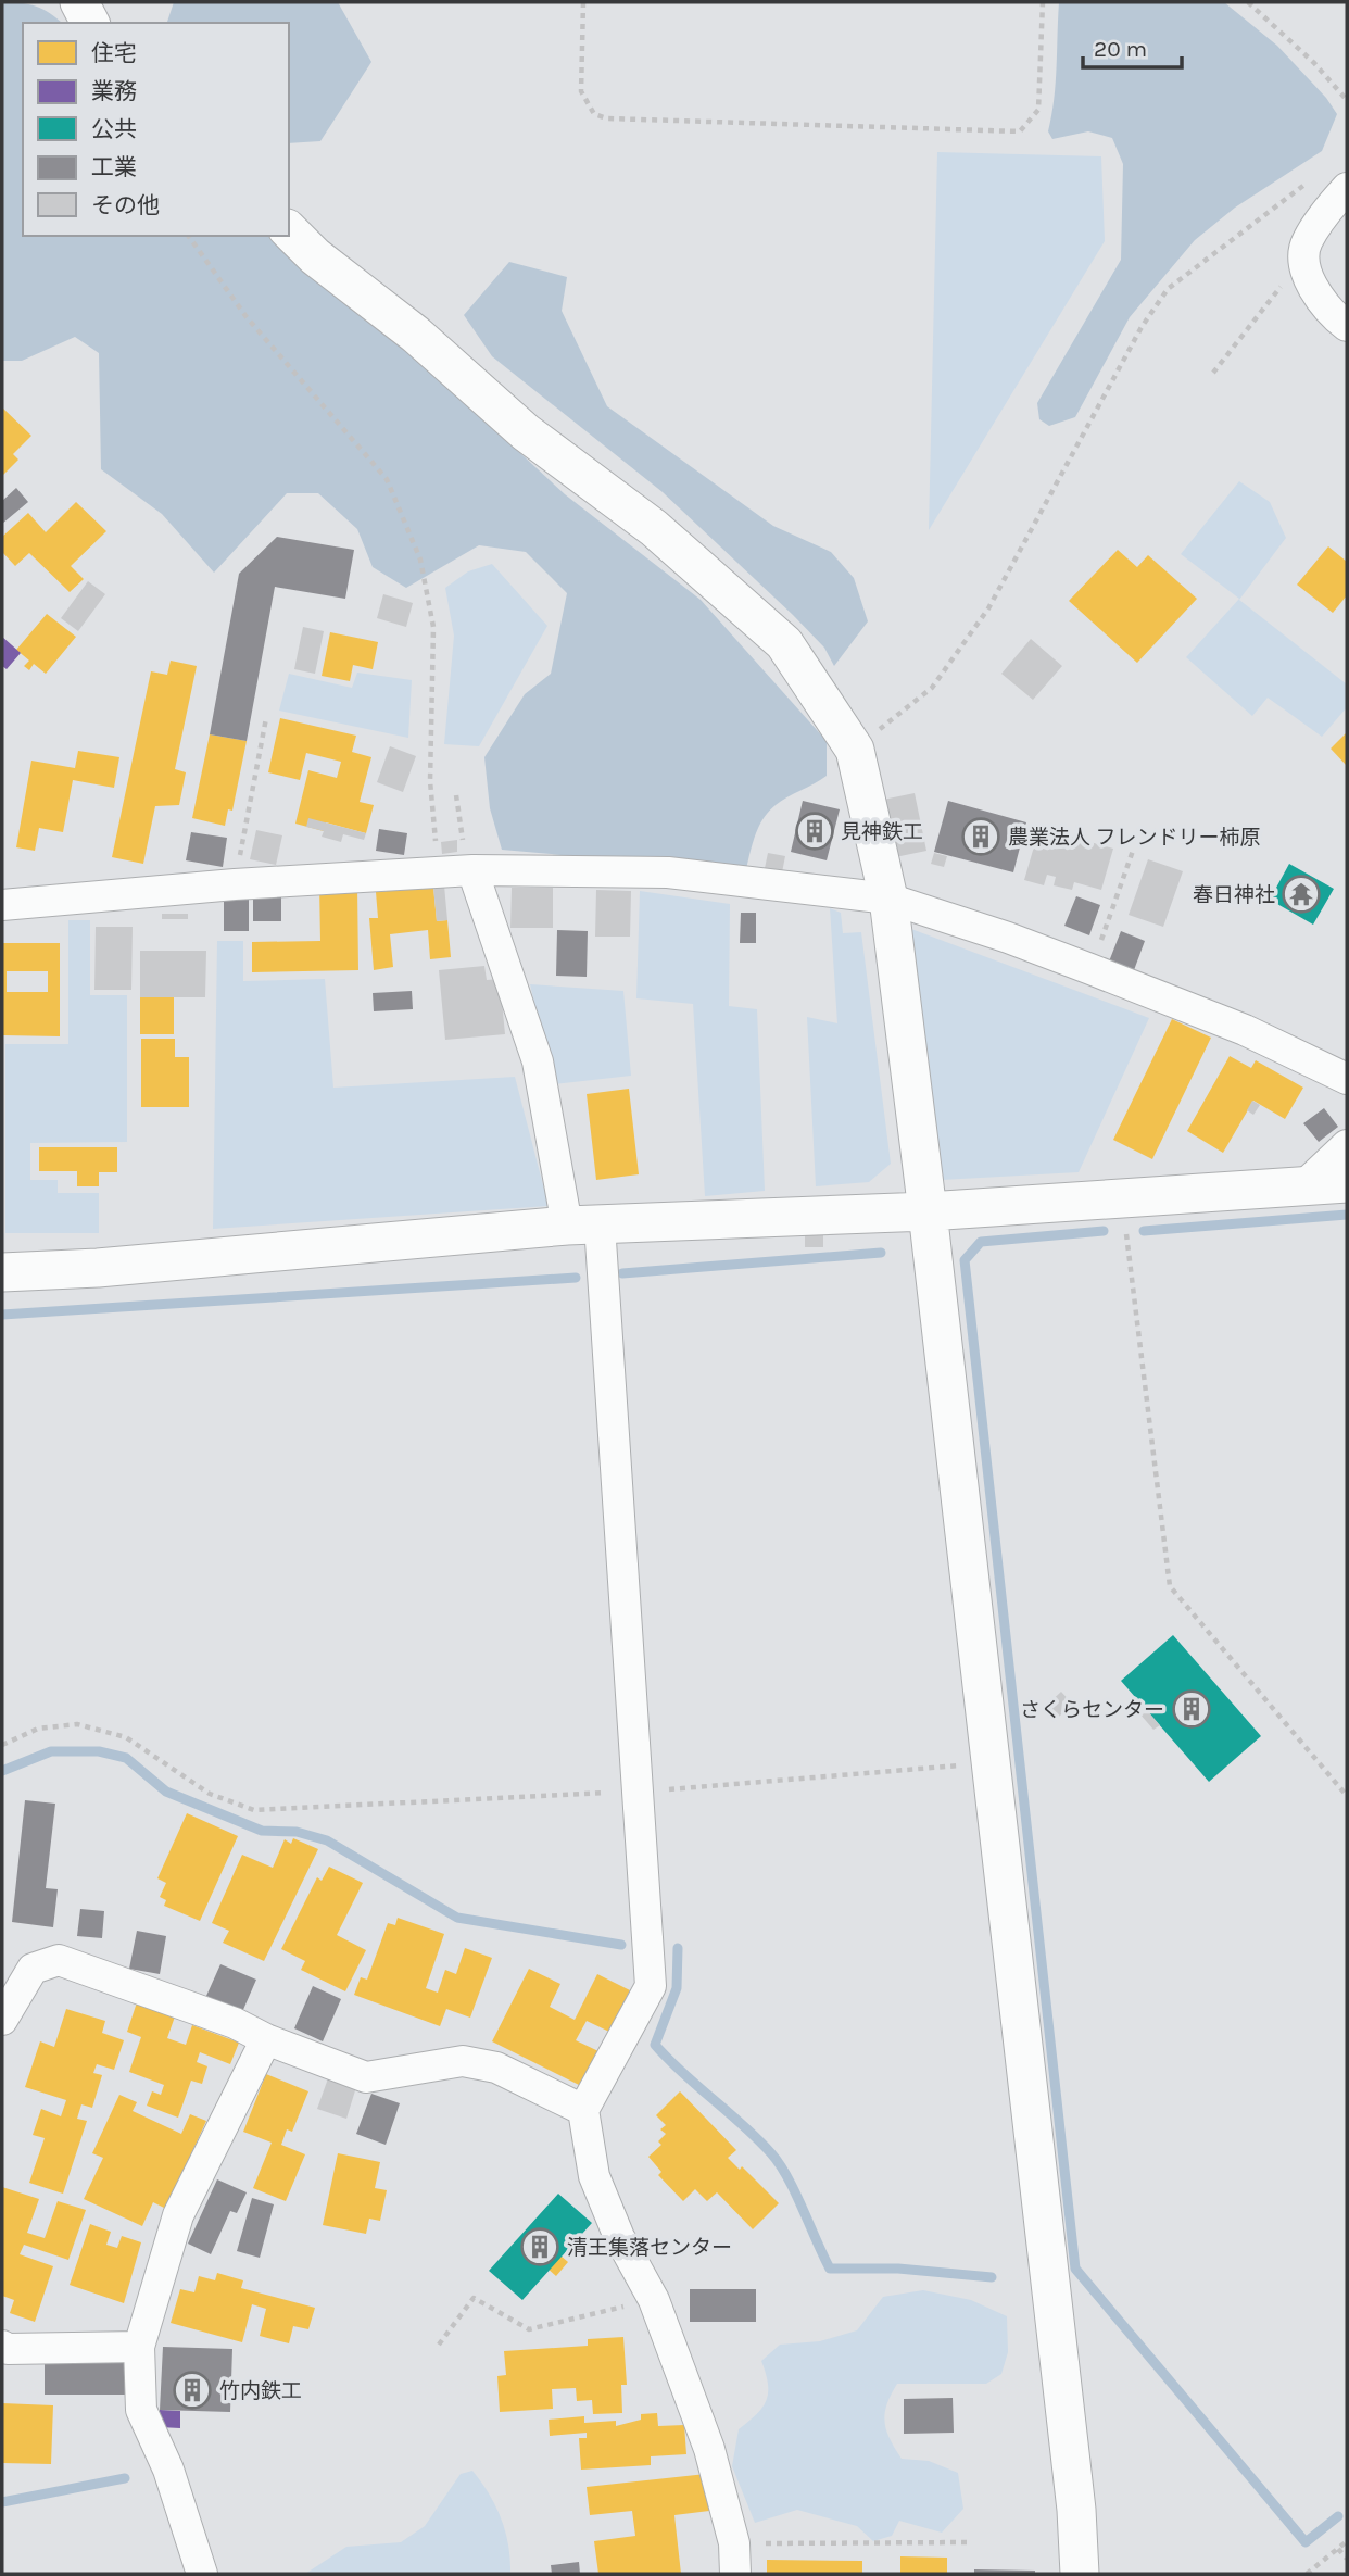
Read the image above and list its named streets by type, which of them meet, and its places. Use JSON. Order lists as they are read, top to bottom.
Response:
{
  "places": {
    "building": [
      "見神鉄工",
      "農業法人 フレンドリー柿原",
      "さくらセンター",
      "清王集落センター",
      "竹内鉄工"
    ],
    "temple": ["春日神社"]
  },
  "legend": [
    "住宅",
    "業務",
    "公共",
    "工業",
    "その他"
  ],
  "scale_bar": "20 m"
}
